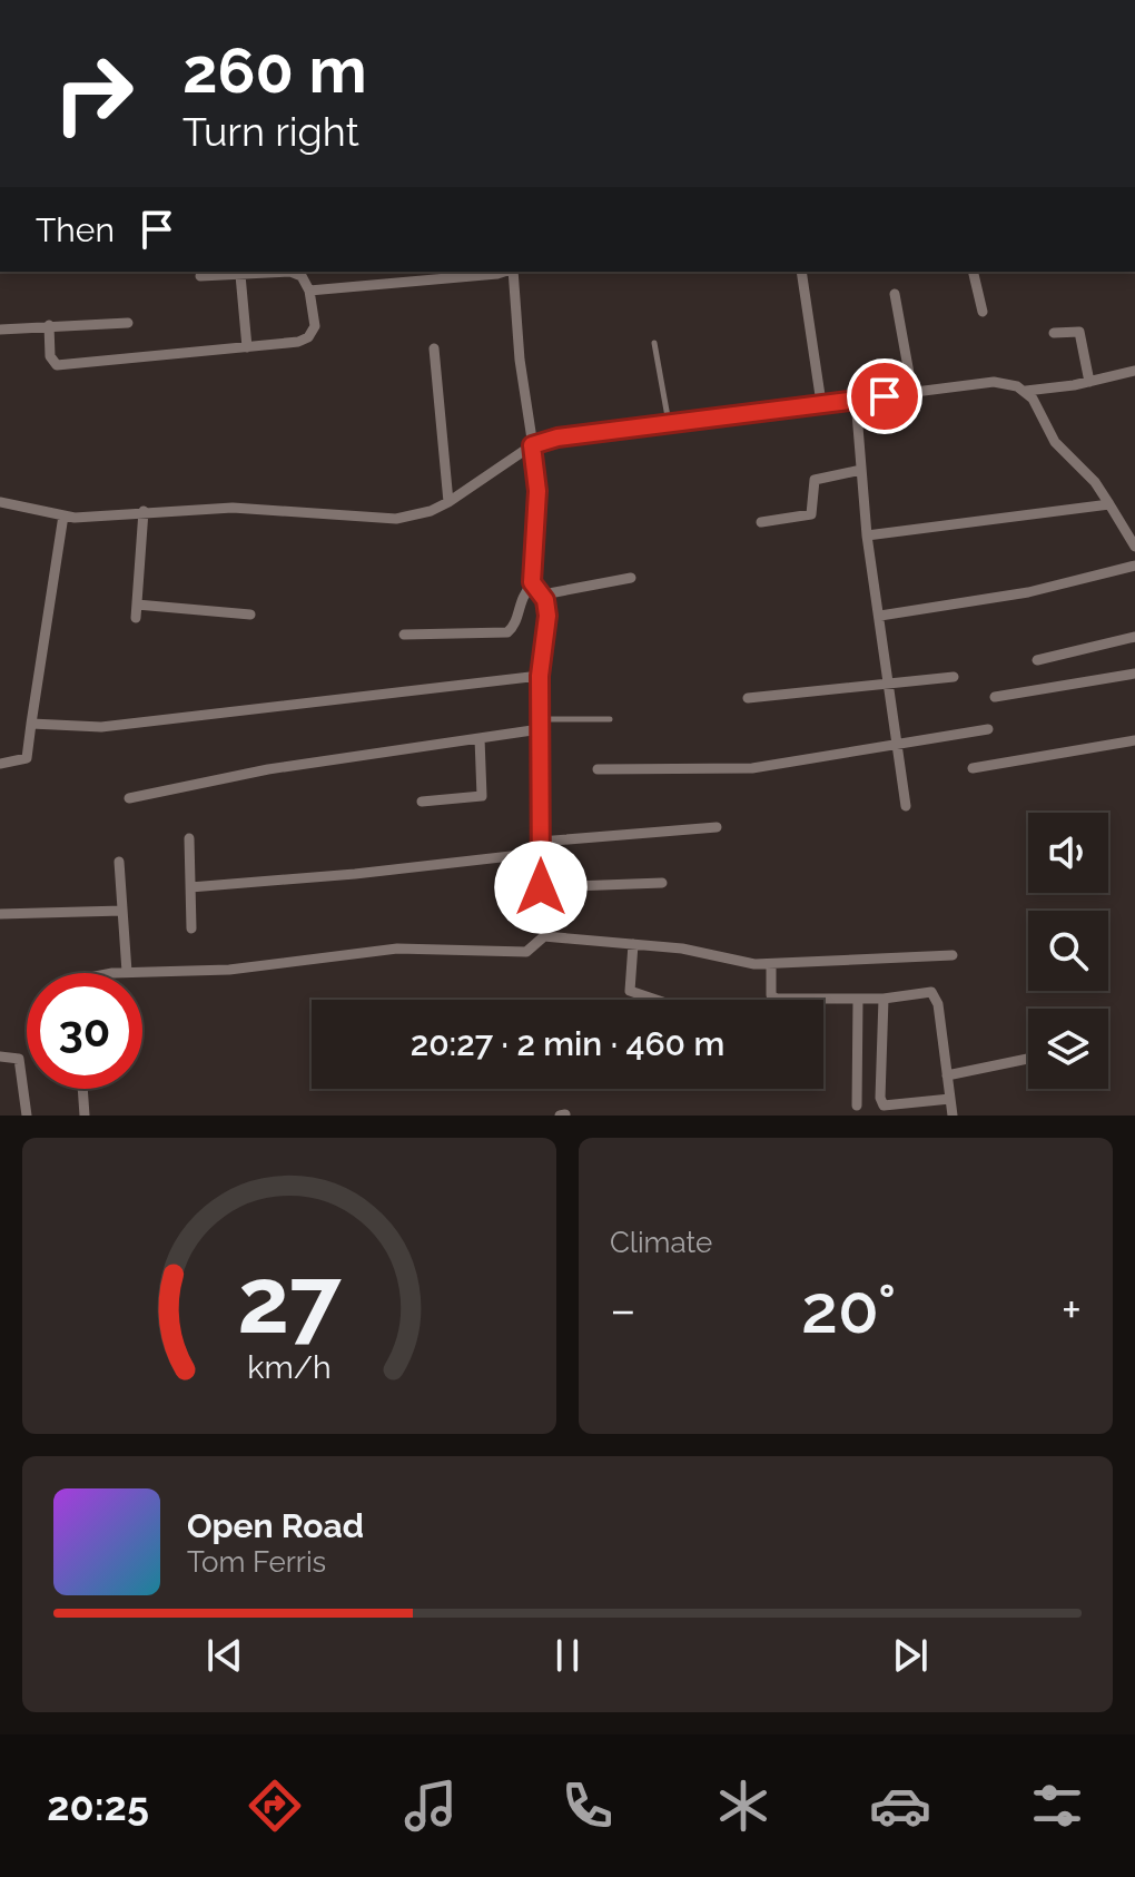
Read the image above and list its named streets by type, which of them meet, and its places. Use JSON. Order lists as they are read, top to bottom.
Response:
{
  "page": {
    "turn": ["260 m", "Turn right"],
    "then": "Then",
    "limit": "30",
    "trip": "20:27 · 2 min · 460 m",
    "tile": "Climate",
    "heat": ["−", "20°", "+"],
    "song": ["Open Road", "Tom Ferris"],
    "tabs": "20:25",
    "gauge": ["27", "km/h"]
  }
}
